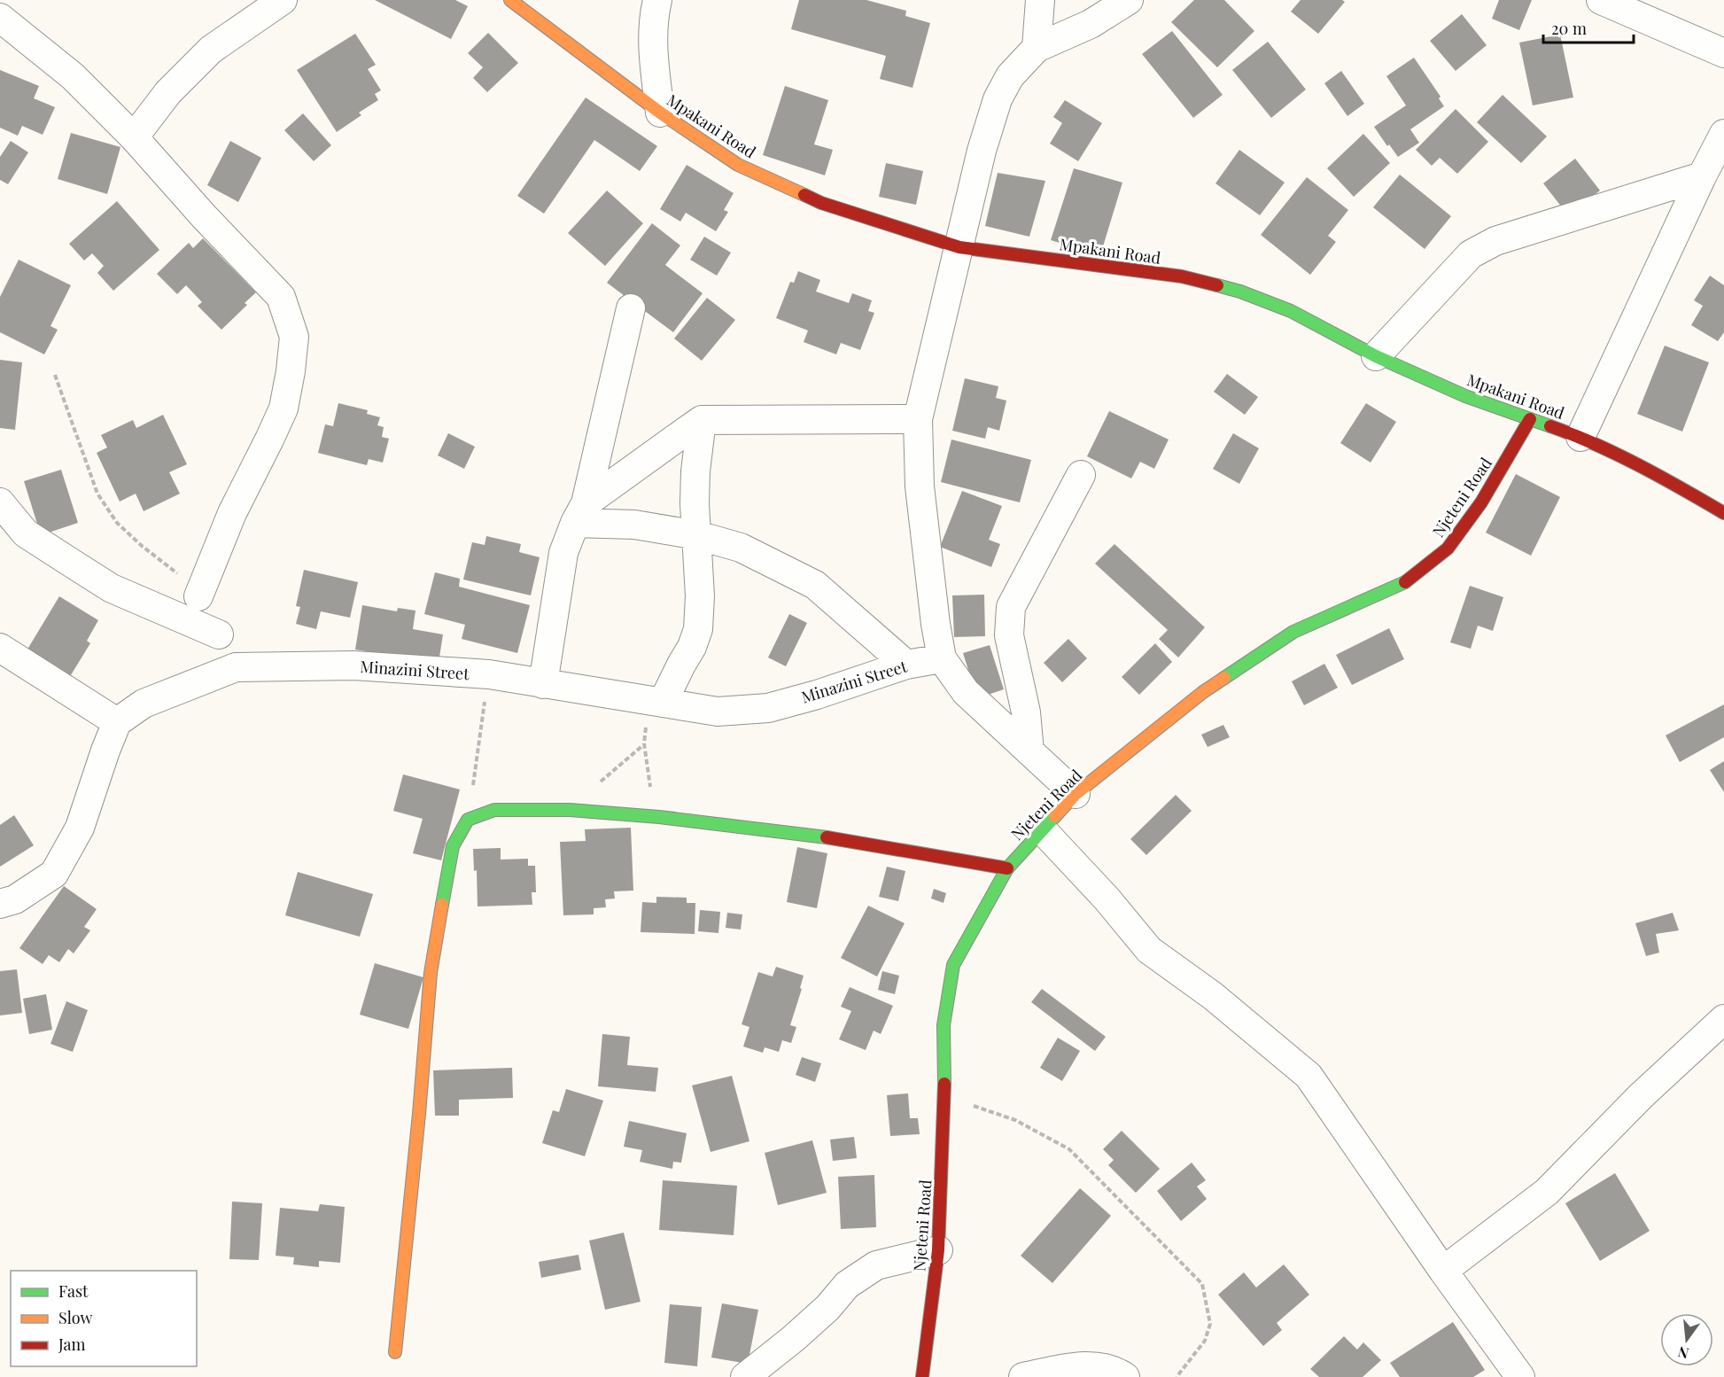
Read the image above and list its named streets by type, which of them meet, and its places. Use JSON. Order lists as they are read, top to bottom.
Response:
{
  "streets": {
    "street": ["Mpakani Road", "Njeteni Road", "Minazini Street"]
  },
  "crossings": [
    ["Mpakani Road", "Njeteni Road"]
  ],
  "legend": ["Fast", "Slow", "Jam"],
  "scale_bar": "20 m",
  "north": "bottom"
}
